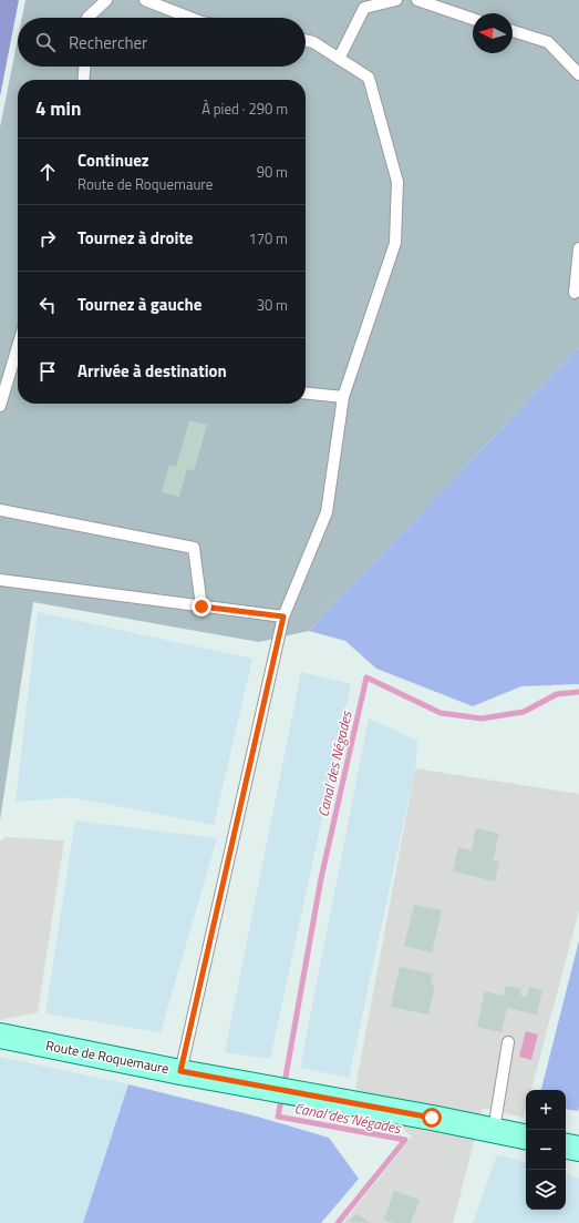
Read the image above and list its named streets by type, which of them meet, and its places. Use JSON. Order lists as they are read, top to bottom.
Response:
{
  "streets": {
    "main road": ["Route de Roquemaure"]
  },
  "water": ["Canal des Négades"],
  "north": "left",
  "page": {
    "search": "Rechercher",
    "heading": ["4 min", "À pied · 290 m"],
    "list": [
      ["Continuez", "Route de Roquemaure", "90 m"],
      ["Tournez à droite", "170 m"],
      ["Tournez à gauche", "30 m"],
      "Arrivée à destination"
    ],
    "map_buttons": ["+", "−"]
  }
}
